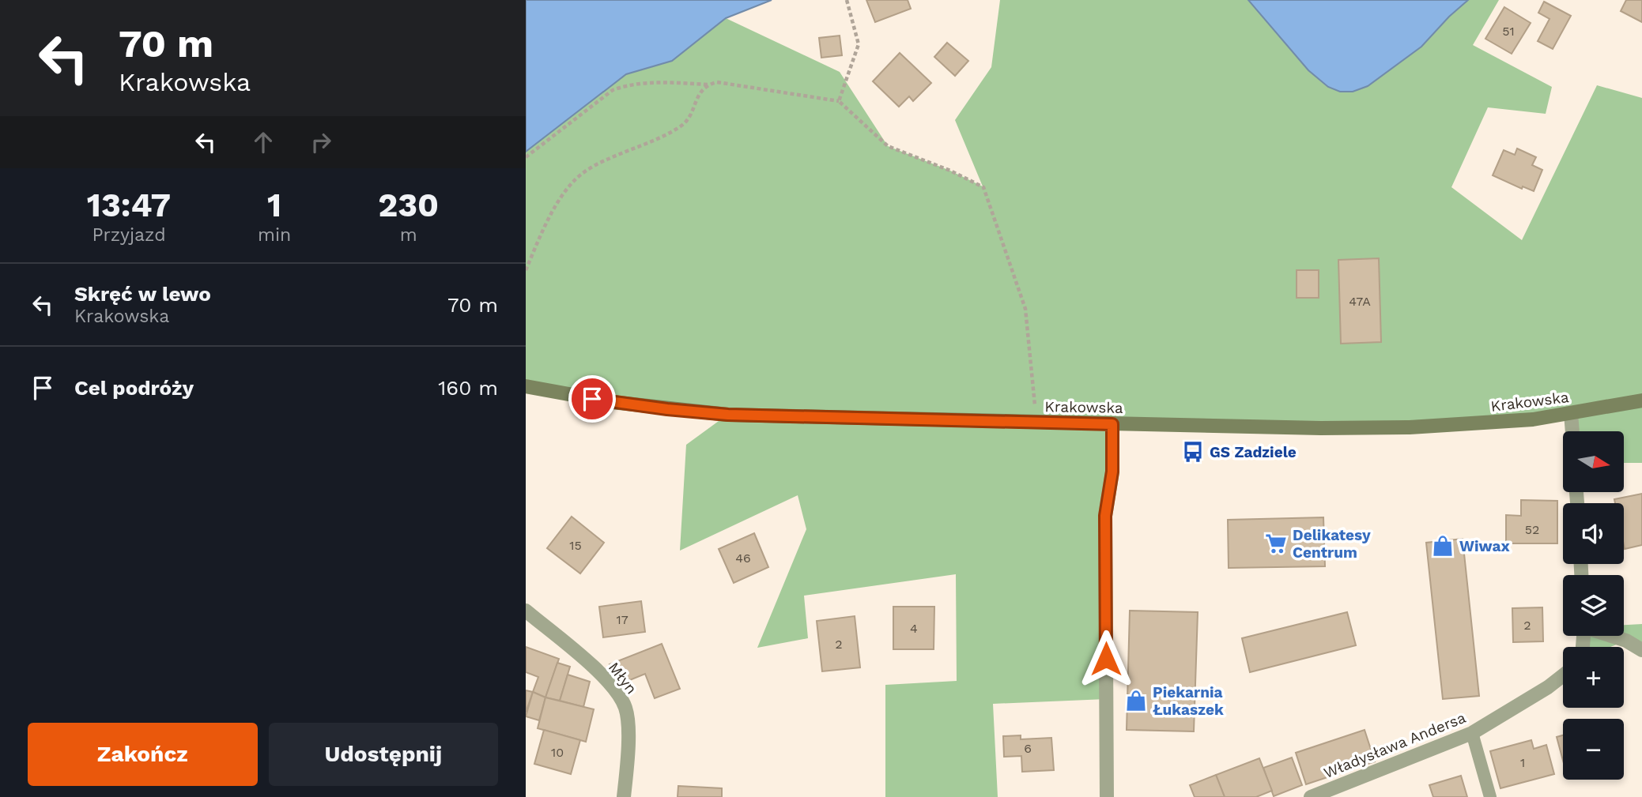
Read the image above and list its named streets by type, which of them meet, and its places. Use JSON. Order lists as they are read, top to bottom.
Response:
{
  "streets": {
    "main road": ["Krakowska"],
    "street": ["Młyn", "Władysława Andersa"]
  },
  "places": {
    "bus stop": ["GS Zadziele"],
    "supermarket": ["Delikatesy Centrum"],
    "shop": ["Wiwax", "Piekarnia Łukaszek"]
  },
  "house_numbers": [
    "51",
    "47A",
    "52",
    "15",
    "46",
    "17",
    "2",
    "4",
    "2",
    "6",
    "10",
    "1"
  ],
  "north": "right",
  "page": {
    "turn": ["70 m", "Krakowska"],
    "eta": [
      "13:47",
      "Przyjazd",
      "1",
      "min",
      "230",
      "m"
    ],
    "list": [
      {
        "name": "Skręć w lewo",
        "note": "Krakowska",
        "value": "70 m"
      },
      {
        "name": "Cel podróży",
        "value": "160 m"
      }
    ],
    "map_buttons": ["+", "−"],
    "buttons": ["Zakończ", "Udostępnij"]
  }
}
